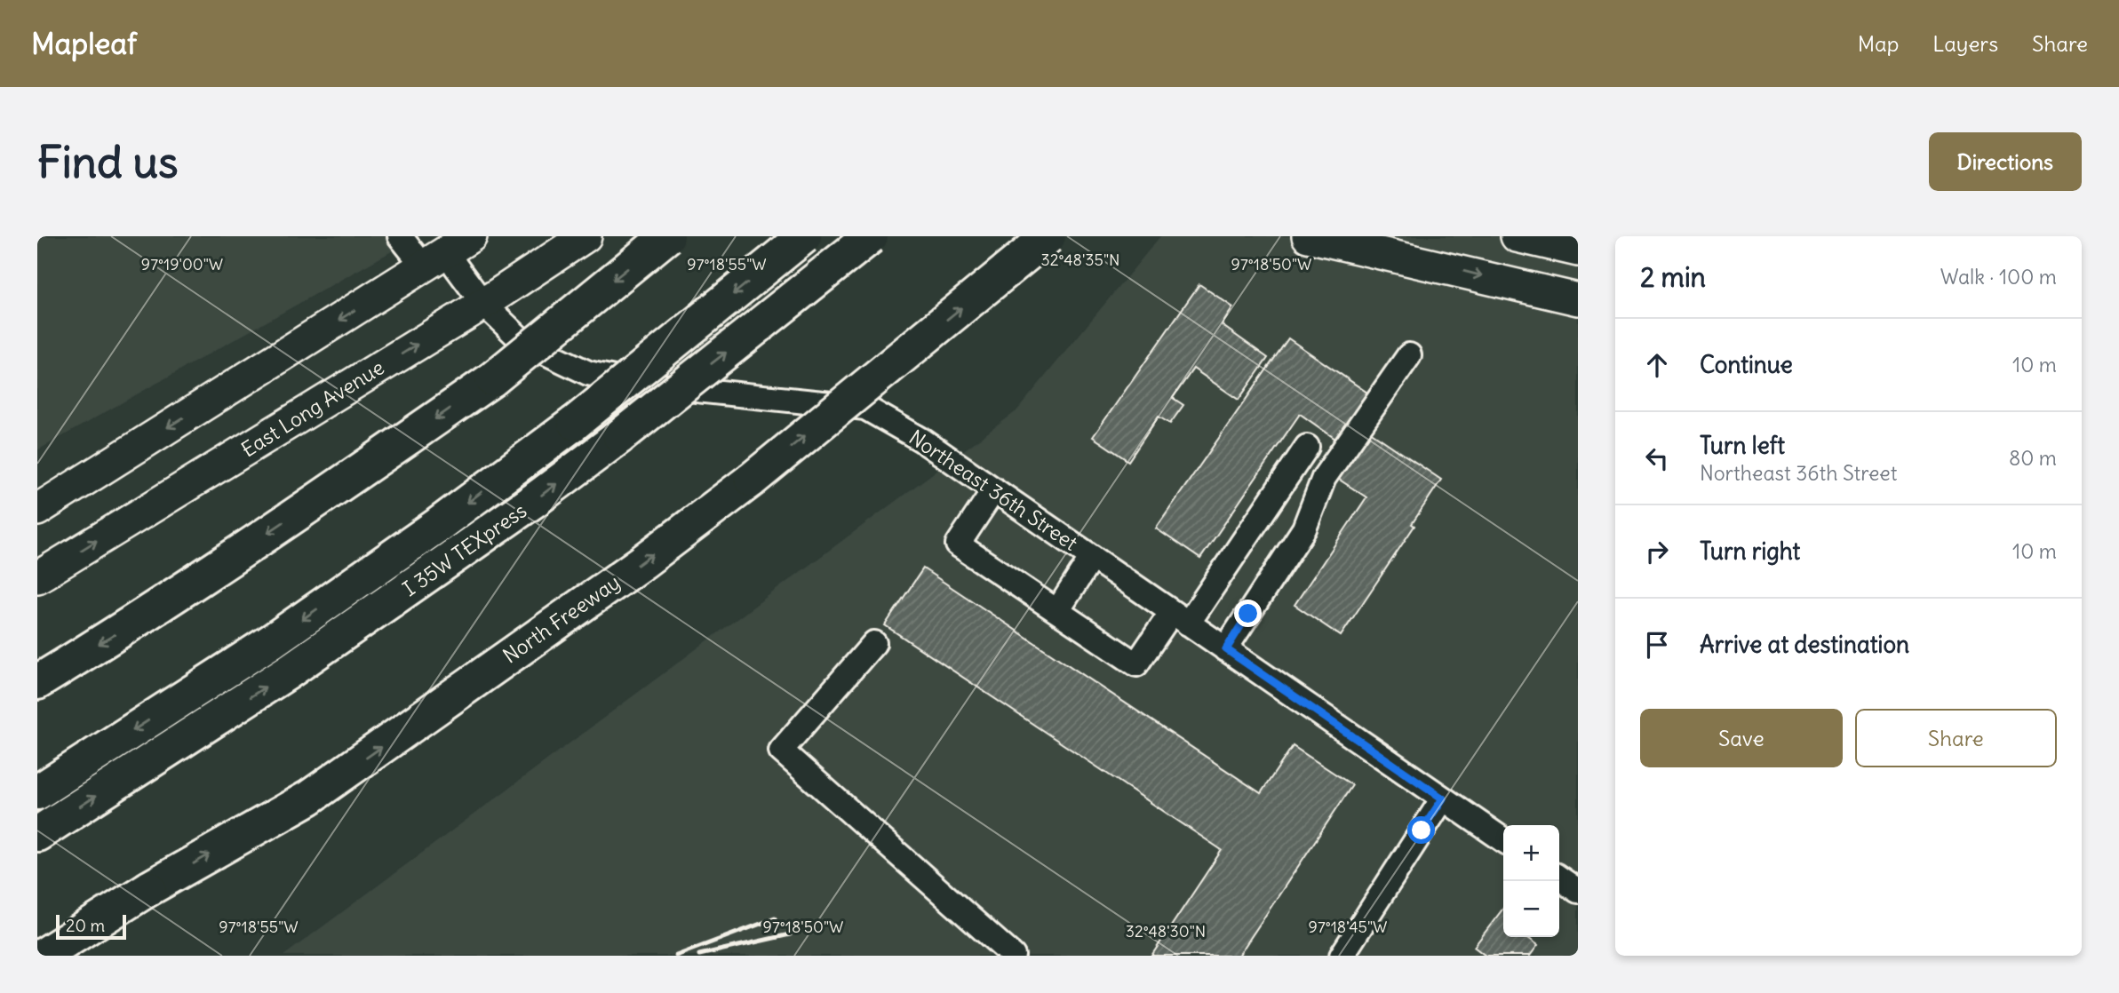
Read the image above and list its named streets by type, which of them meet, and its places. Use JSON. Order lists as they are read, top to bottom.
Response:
{
  "streets": {
    "highway": ["I 35W TEXpress", "North Freeway"],
    "main road": ["East Long Avenue"],
    "street": ["Northeast 36th Street"]
  },
  "crossings": [
    ["East Long Avenue", "Northeast 36th Street"]
  ],
  "scale_bar": "20 m",
  "page": {
    "header": "Mapleaf",
    "nav": ["Map", "Layers", "Share"],
    "buttons": [
      "Directions",
      ["Save", "Share"]
    ],
    "title": "Find us",
    "heading": ["2 min", "Walk · 100 m"],
    "list": [
      ["Continue", "10 m"],
      ["Turn left", "Northeast 36th Street", "80 m"],
      ["Turn right", "10 m"],
      "Arrive at destination"
    ],
    "map_buttons": ["+", "−"],
    "scale": "20 m"
  },
  "coordinates": [
    "32°48'35\"N",
    "97°19'00\"W",
    "97°18'55\"W",
    "97°18'50\"W",
    "97°18'45\"W",
    "32°48'30\"N"
  ]
}
